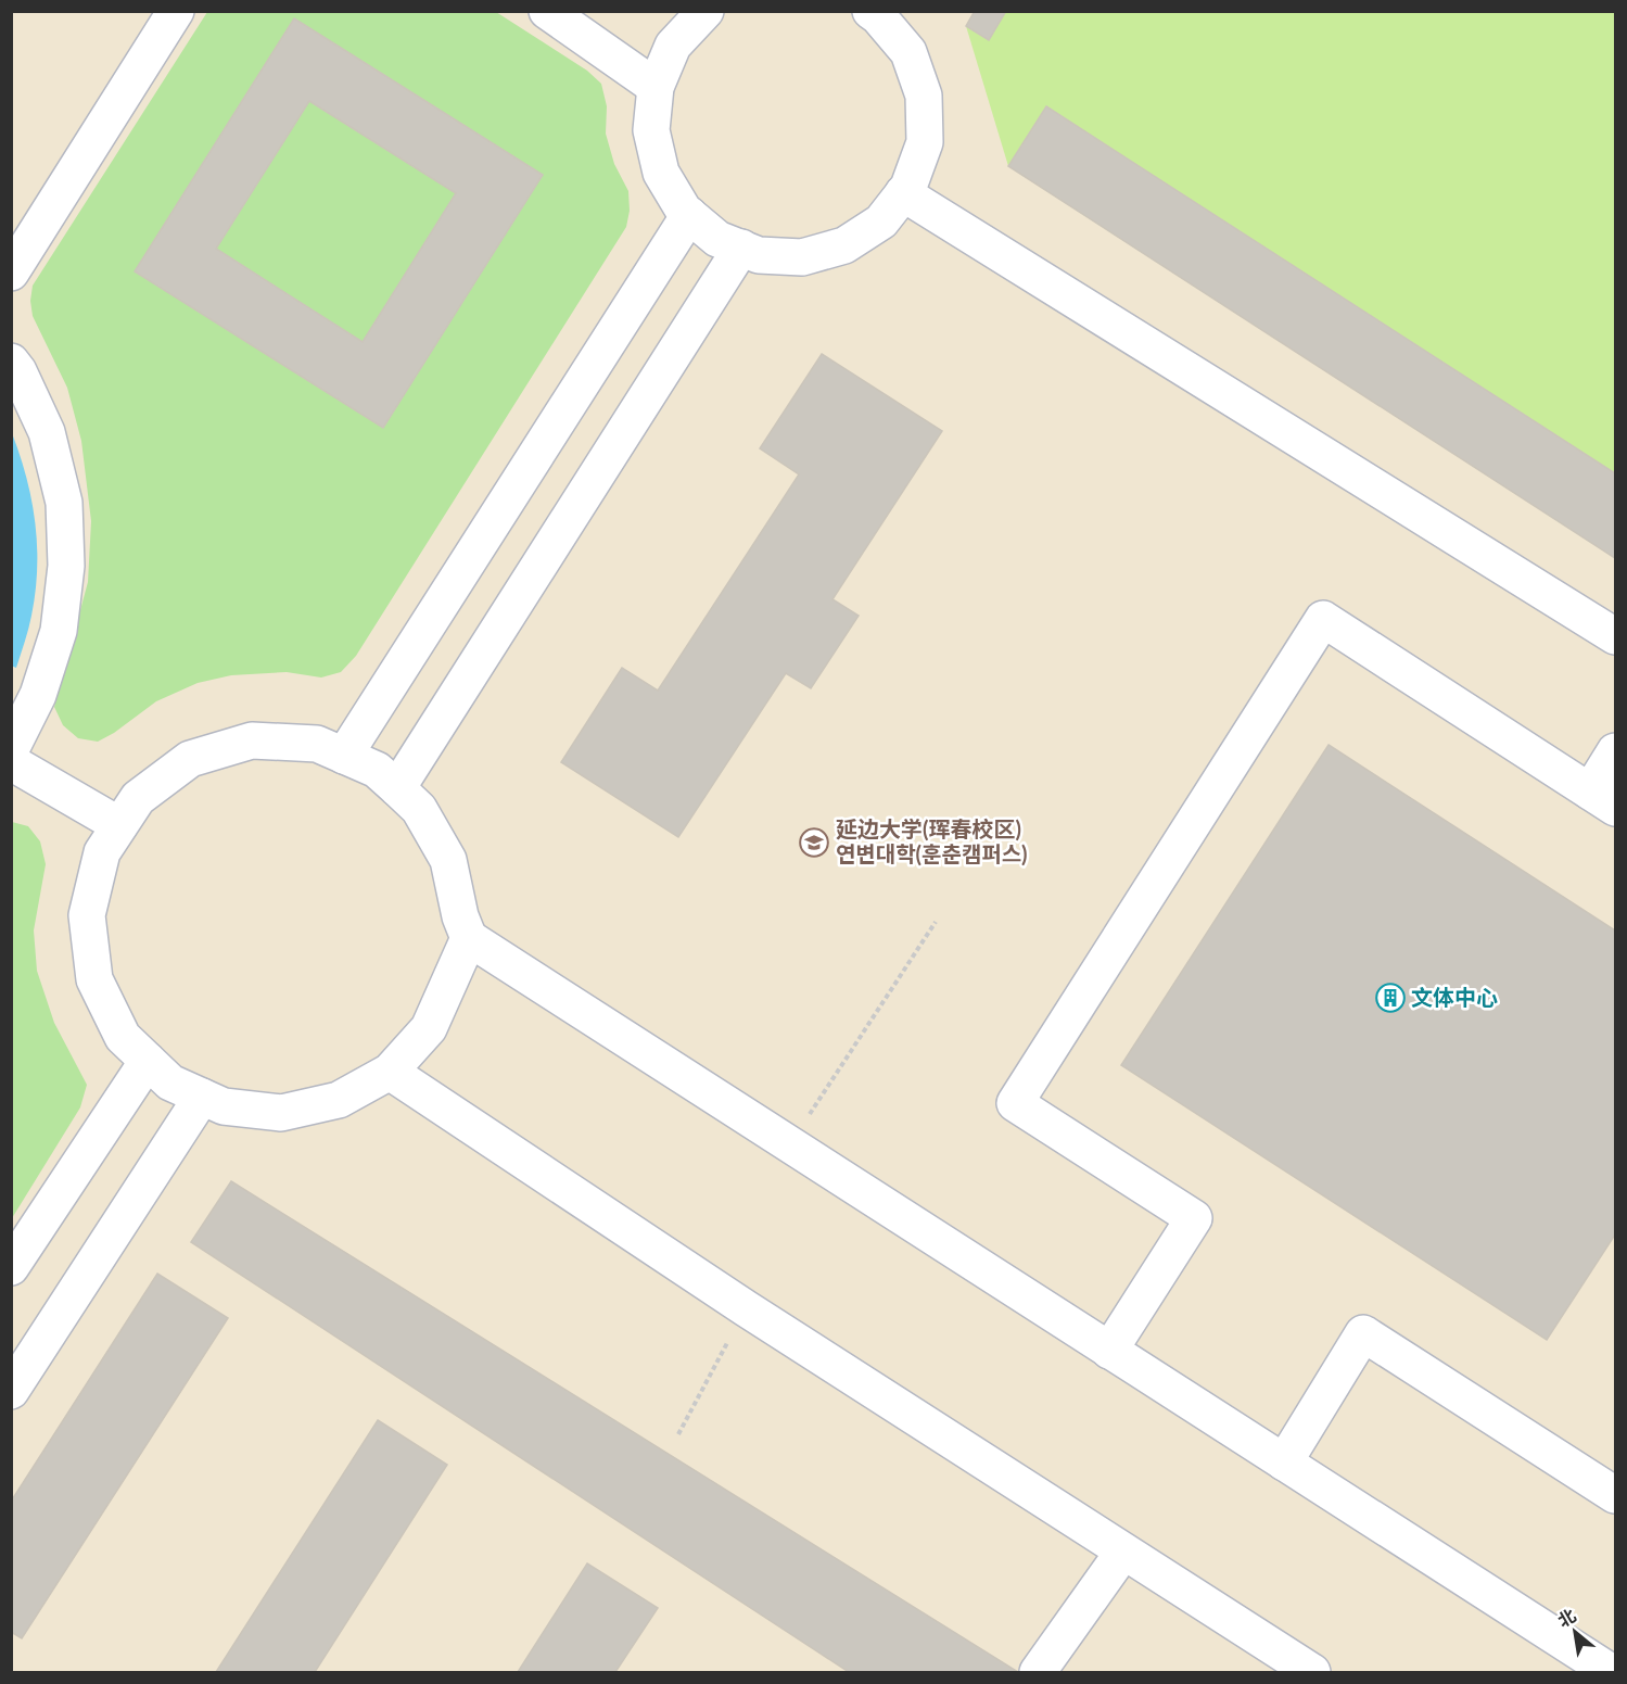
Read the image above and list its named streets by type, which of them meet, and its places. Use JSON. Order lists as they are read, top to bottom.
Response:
{
  "places": {
    "school or university": ["延边大学(珲春校区) 연변대학(훈춘캠퍼스)"],
    "building": ["文体中心"]
  },
  "north": "top left"
}
